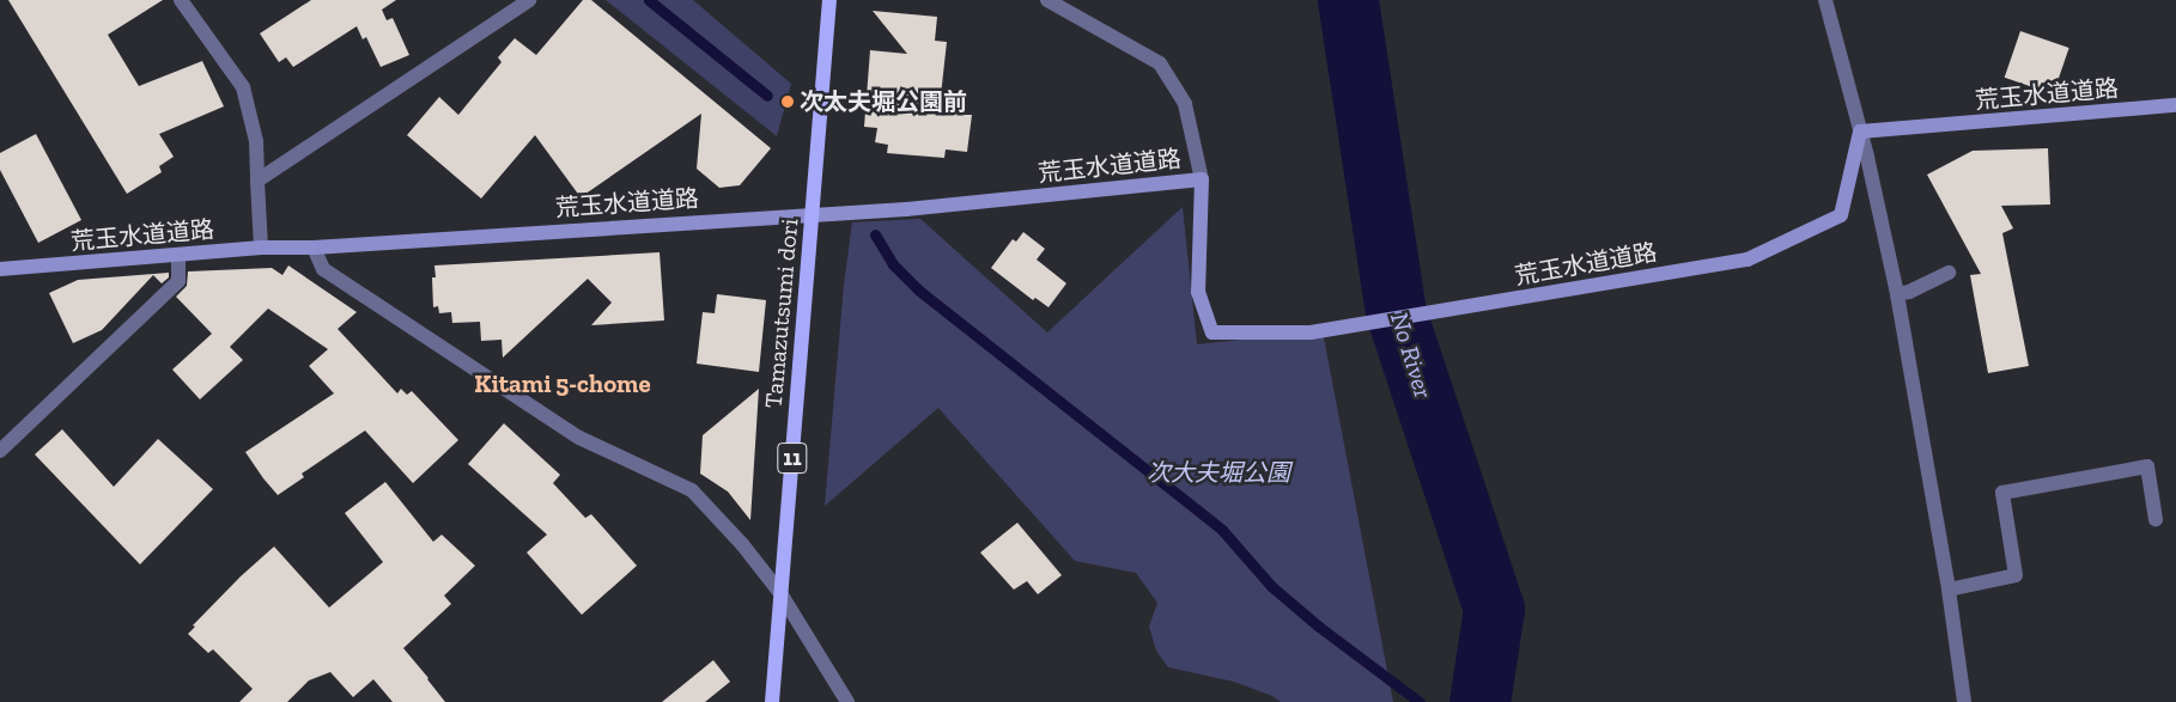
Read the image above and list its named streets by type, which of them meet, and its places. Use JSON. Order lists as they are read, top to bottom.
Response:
{
  "streets": {
    "main road": ["荒玉水道道路", "Tamazutsumi dori", "11"]
  },
  "crossings": [
    ["荒玉水道道路", "Tamazutsumi dori"]
  ],
  "districts": ["Kitami 5-chome"],
  "water": ["No River"],
  "parks": ["次大夫堀公園"],
  "places": ["次太夫堀公園前"]
}
